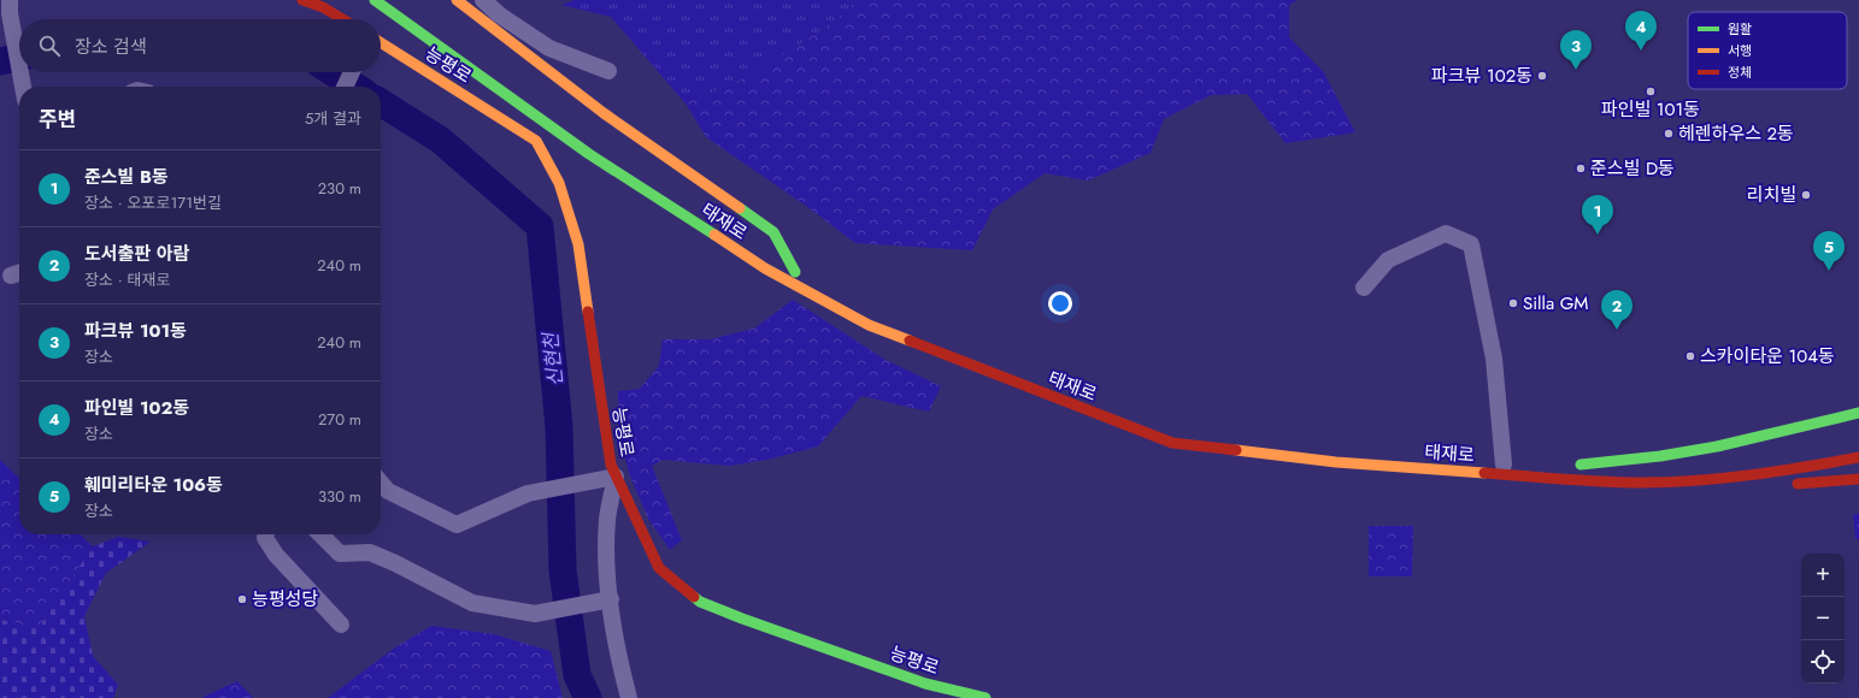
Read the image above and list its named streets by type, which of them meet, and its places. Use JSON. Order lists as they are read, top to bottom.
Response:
{
  "streets": {
    "main road": ["능평로", "태재로"]
  },
  "water": ["신현천"],
  "places": [
    "파크뷰 102동",
    "파인빌 101동",
    "헤렌하우스 2동",
    "준스빌 D동",
    "리치빌",
    "Silla GM",
    "스카이타운 104동",
    "능평성당"
  ],
  "legend": ["원활", "서행", "정체"],
  "page": {
    "pins": [
      "4",
      "3",
      "1",
      "5",
      "2"
    ],
    "search": "장소 검색",
    "heading": ["주변", "5개 결과"],
    "list": [
      {
        "mark": "1",
        "name": "준스빌 B동",
        "note": "장소 · 오포로171번길",
        "value": "230 m"
      },
      {
        "mark": "2",
        "name": "도서출판 아람",
        "note": "장소 · 태재로",
        "value": "240 m"
      },
      {
        "mark": "3",
        "name": "파크뷰 101동",
        "note": "장소",
        "value": "240 m"
      },
      {
        "mark": "4",
        "name": "파인빌 102동",
        "note": "장소",
        "value": "270 m"
      },
      {
        "mark": "5",
        "name": "훼미리타운 106동",
        "note": "장소",
        "value": "330 m"
      }
    ],
    "map_buttons": ["+", "−"]
  }
}
